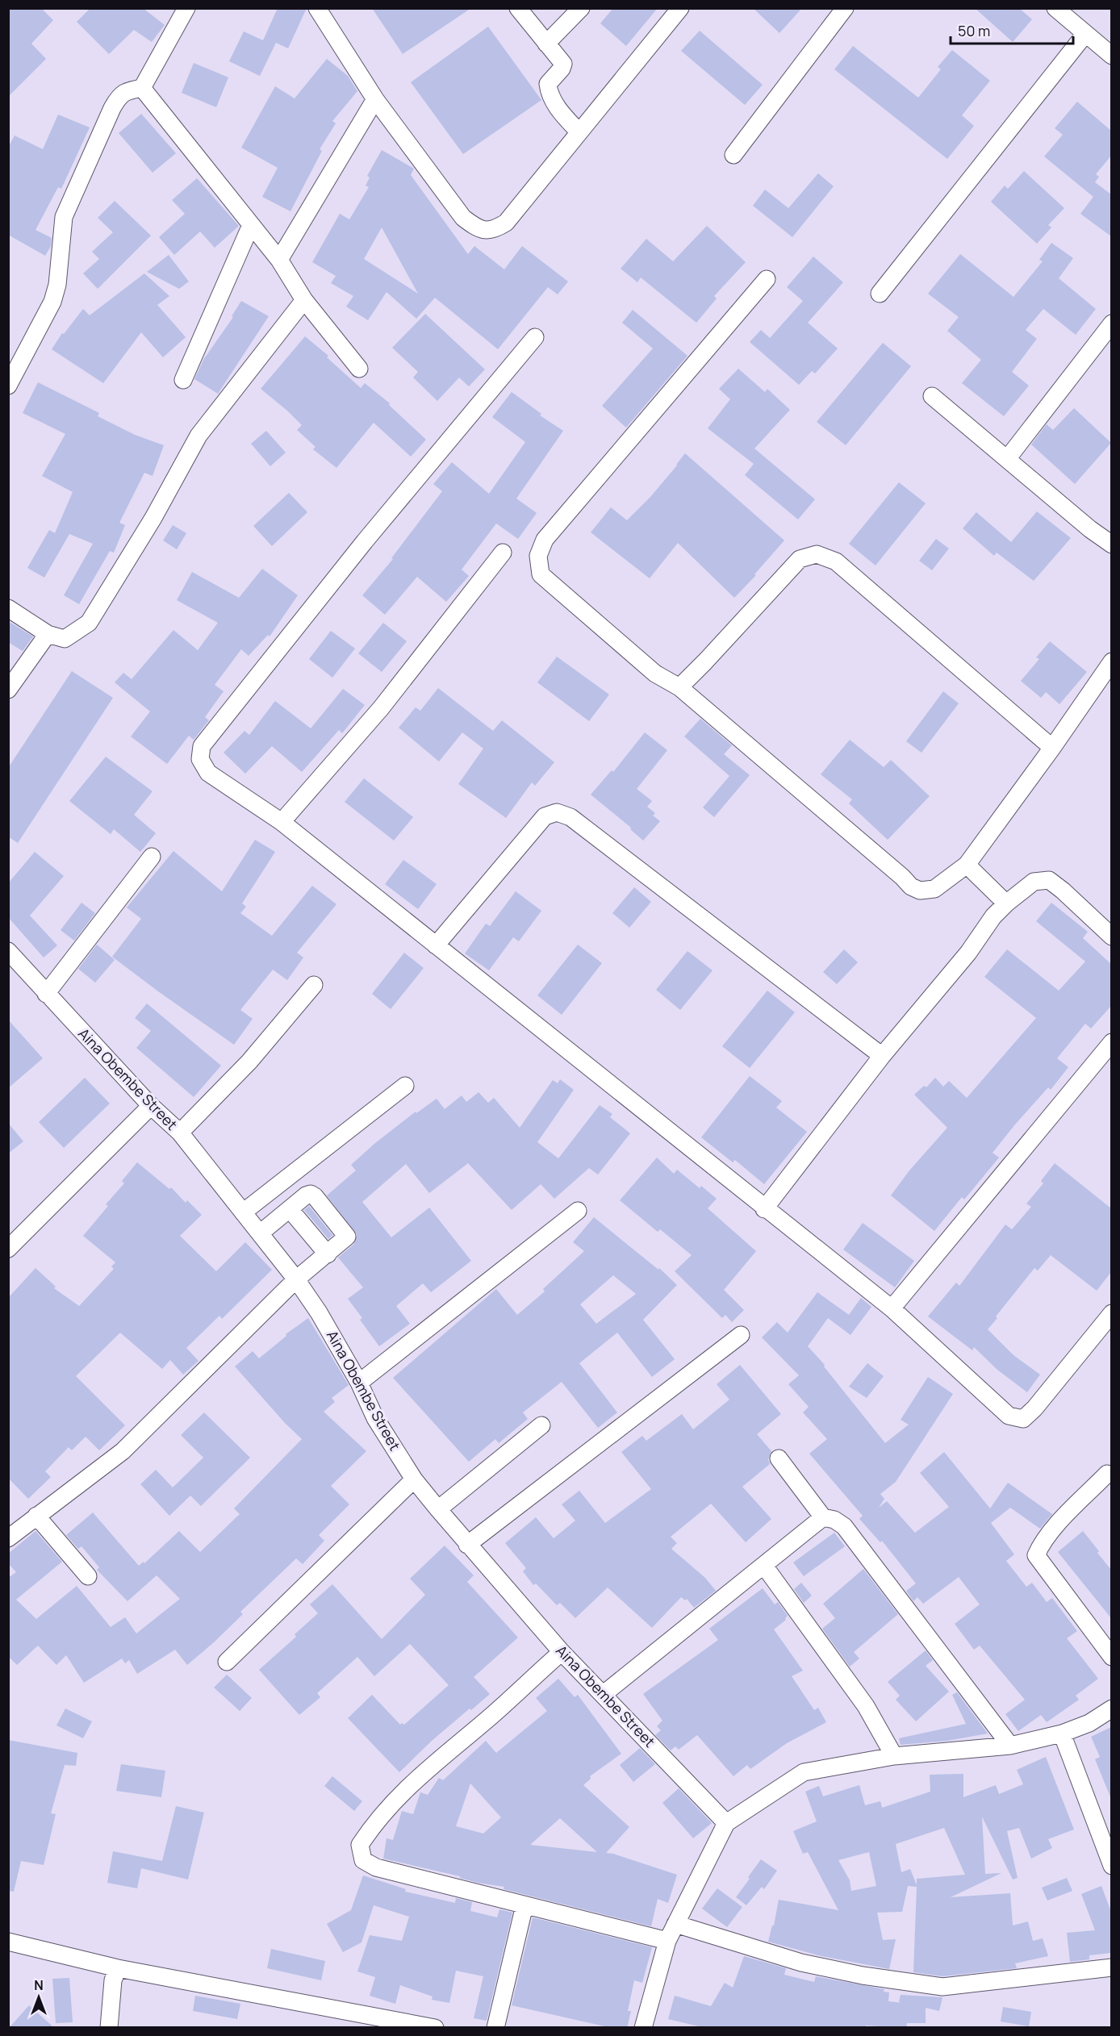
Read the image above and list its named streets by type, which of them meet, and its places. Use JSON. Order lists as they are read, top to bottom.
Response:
{
  "streets": {
    "street": ["Aina Obembe Street"]
  },
  "scale_bar": "50 m",
  "north": "top"
}
